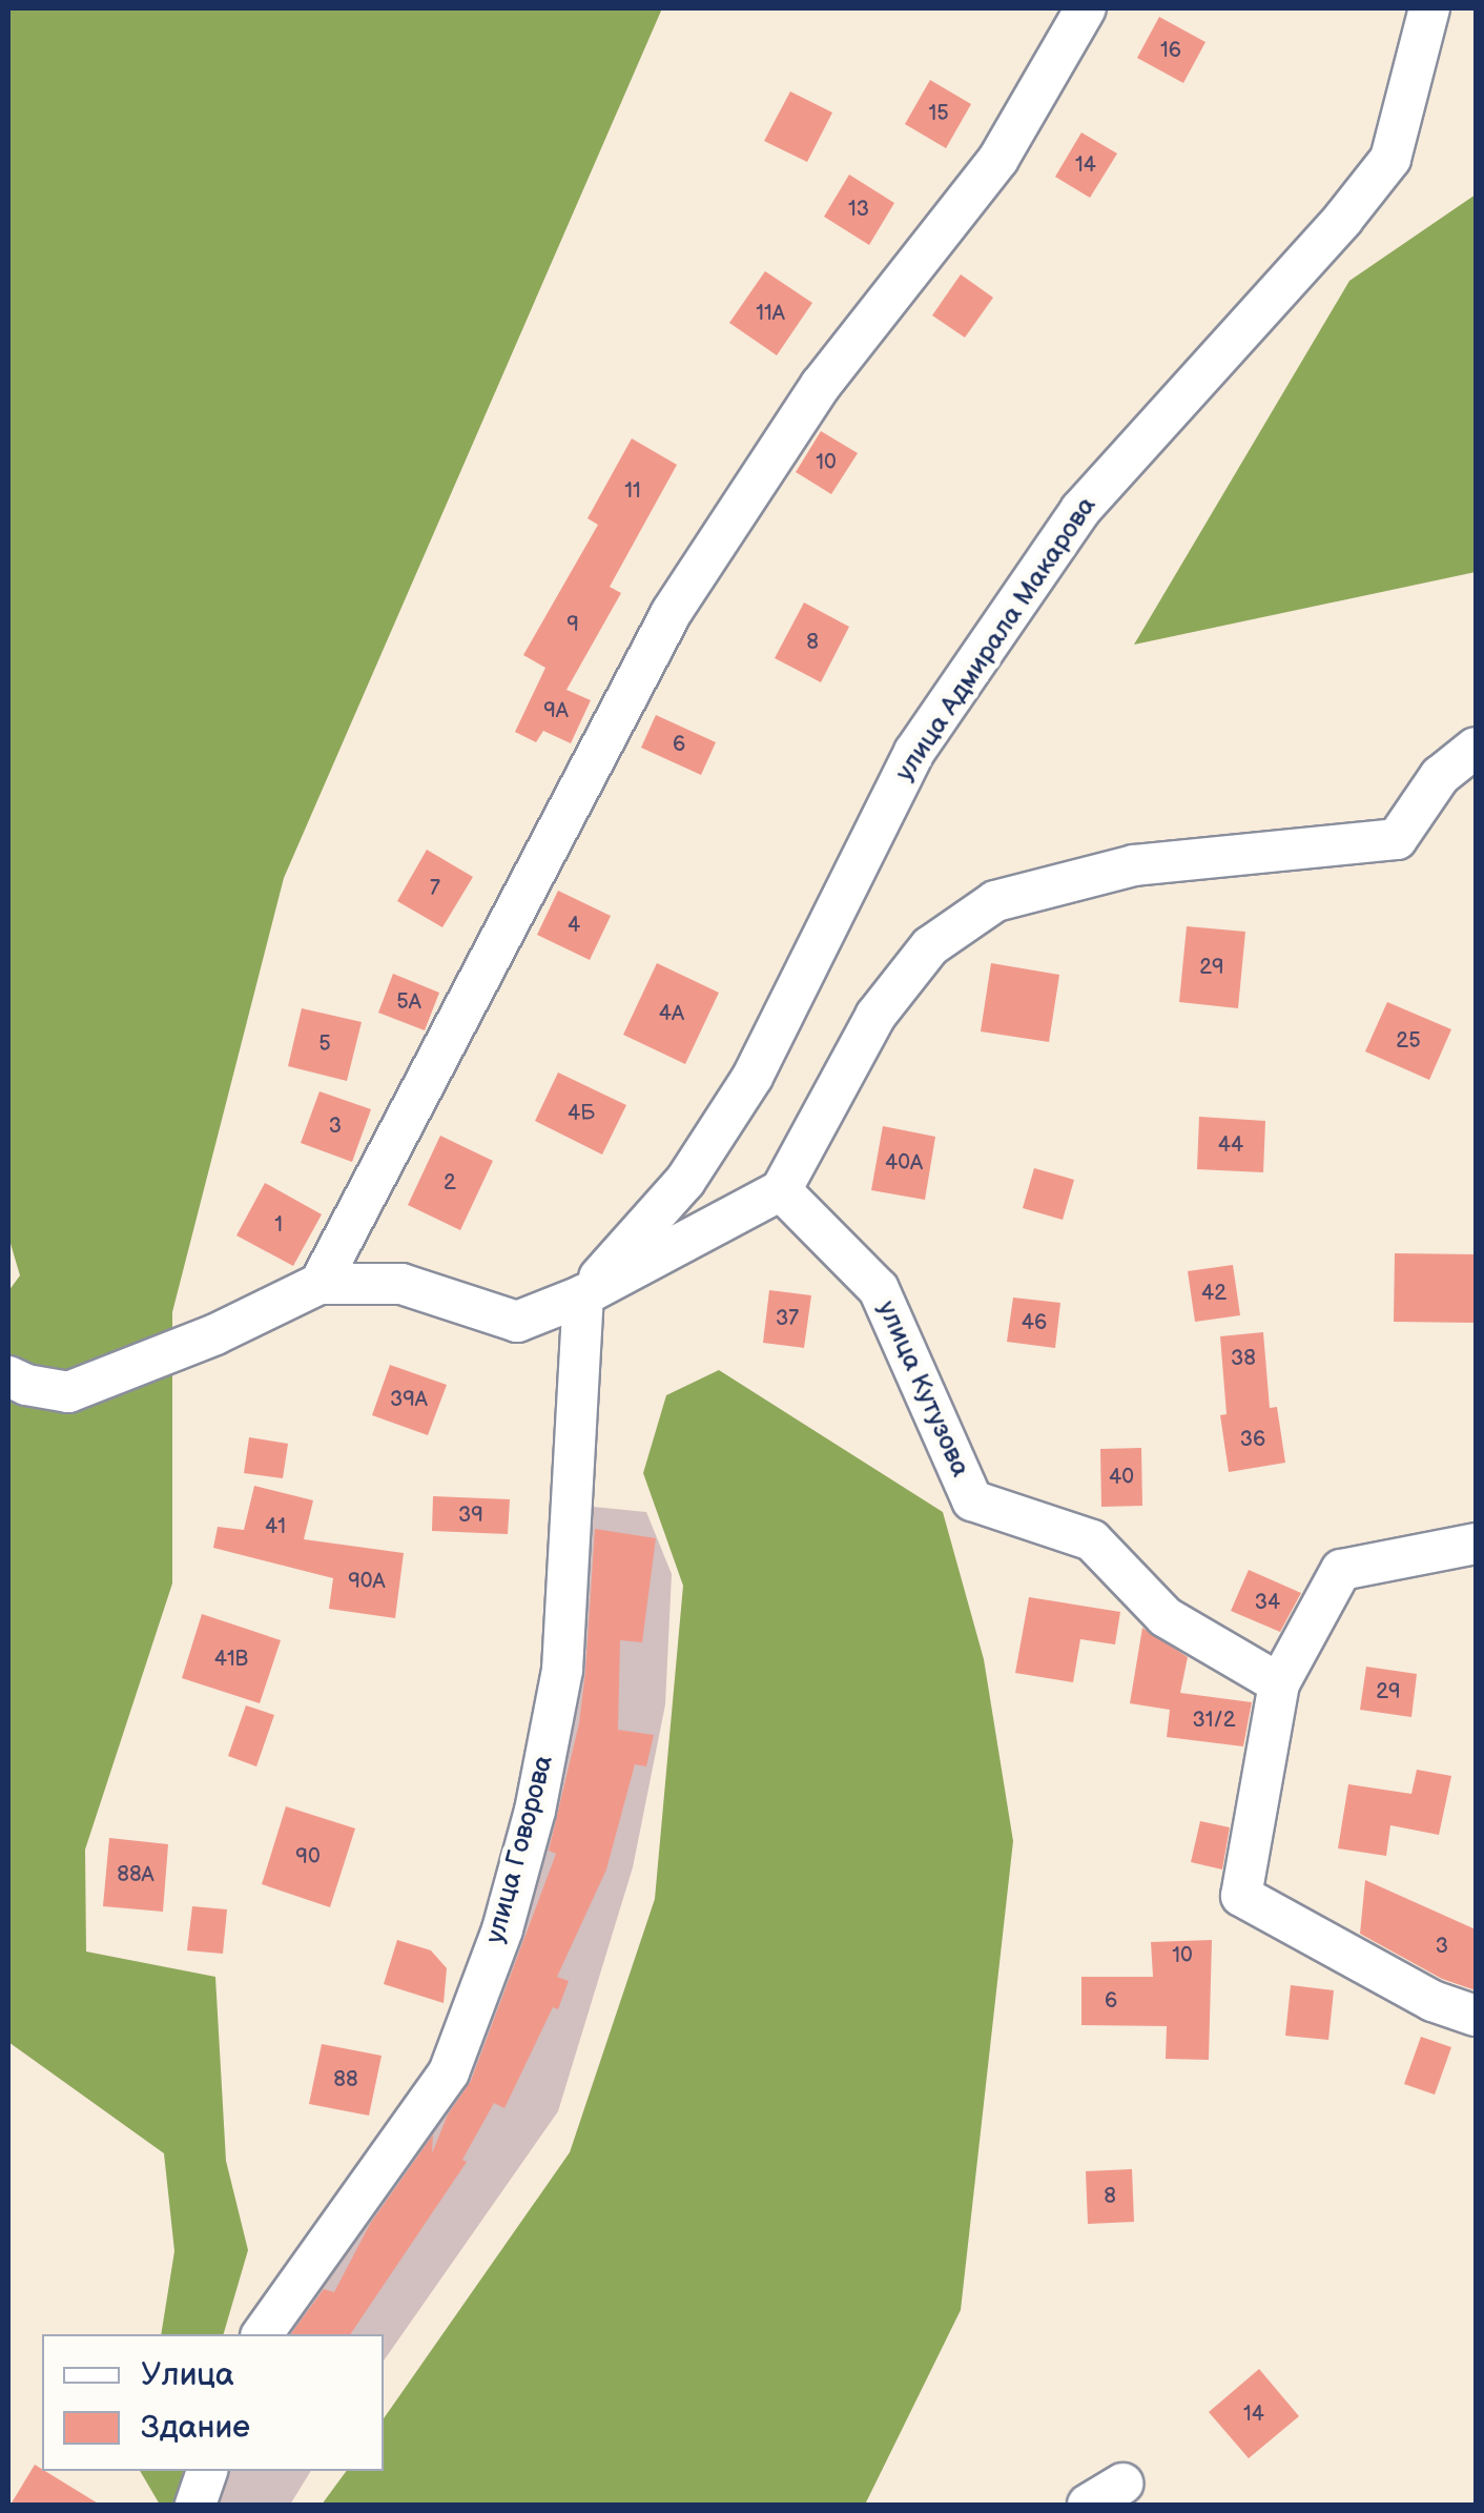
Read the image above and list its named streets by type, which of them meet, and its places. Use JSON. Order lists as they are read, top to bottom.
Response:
{
  "streets": {
    "street": ["улица Адмирала Макарова", "улица Кутузова", "улица Говорова"]
  },
  "crossings": [
    ["улица Адмирала Макарова", "улица Говорова"]
  ],
  "house_numbers": [
    "16",
    "15",
    "14",
    "13",
    "11А",
    "10",
    "11",
    "9",
    "8",
    "9А",
    "6",
    "7",
    "4",
    "29",
    "5А",
    "4А",
    "25",
    "5",
    "4Б",
    "3",
    "44",
    "40А",
    "2",
    "1",
    "42",
    "37",
    "46",
    "38",
    "39А",
    "36",
    "40",
    "39",
    "41",
    "90А",
    "34",
    "41В",
    "29",
    "31/2",
    "90",
    "88А",
    "3",
    "10",
    "6",
    "88",
    "8",
    "14"
  ],
  "legend": ["Улица", "Здание"]
}
